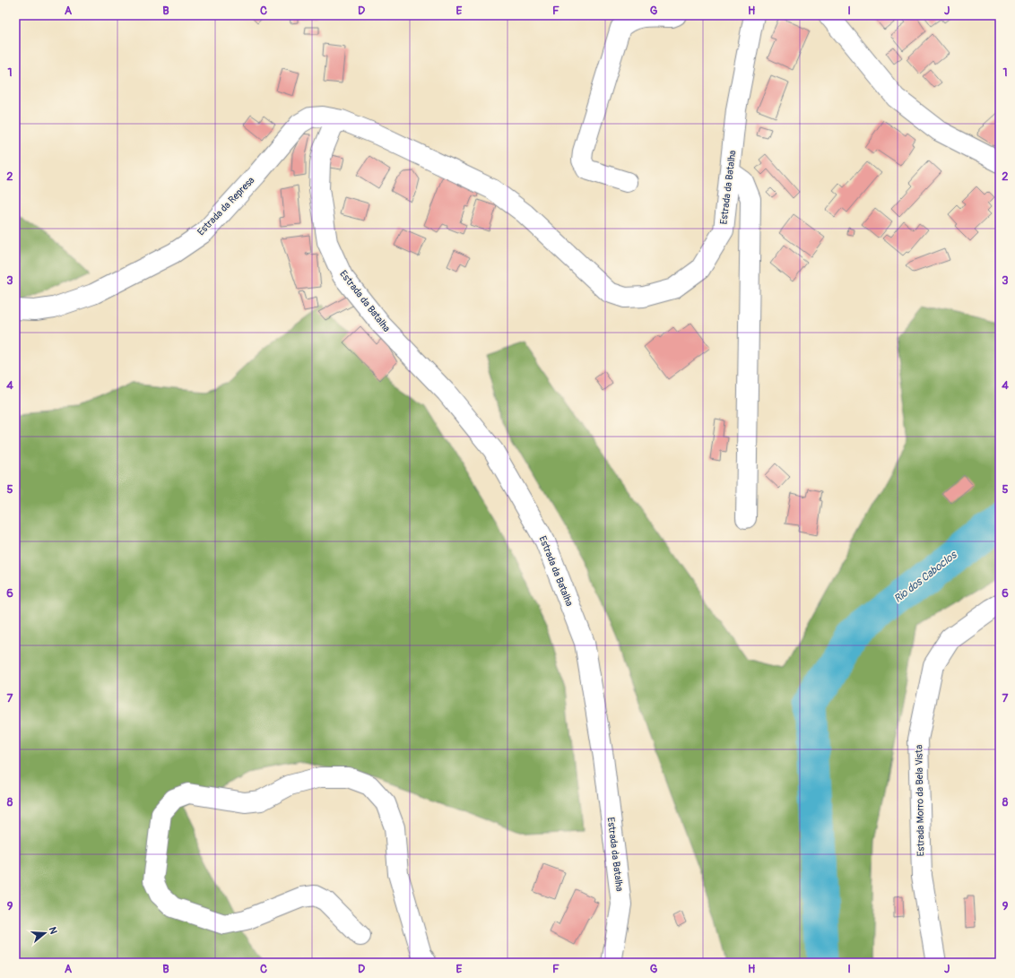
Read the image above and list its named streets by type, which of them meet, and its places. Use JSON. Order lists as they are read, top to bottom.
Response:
{
  "streets": {
    "street": ["Estrada da Batalha", "Estrada da Represa", "Estrada Morro da Bela Vista"]
  },
  "crossings": [
    ["Estrada da Batalha", "Estrada da Represa"]
  ],
  "water": ["Rio dos Caboclos"],
  "north": "right",
  "grid": {
    "columns": [
      "A",
      "B",
      "C",
      "D",
      "E",
      "F",
      "G",
      "H",
      "I",
      "J"
    ],
    "rows": [
      "1",
      "2",
      "3",
      "4",
      "5",
      "6",
      "7",
      "8",
      "9"
    ]
  }
}
